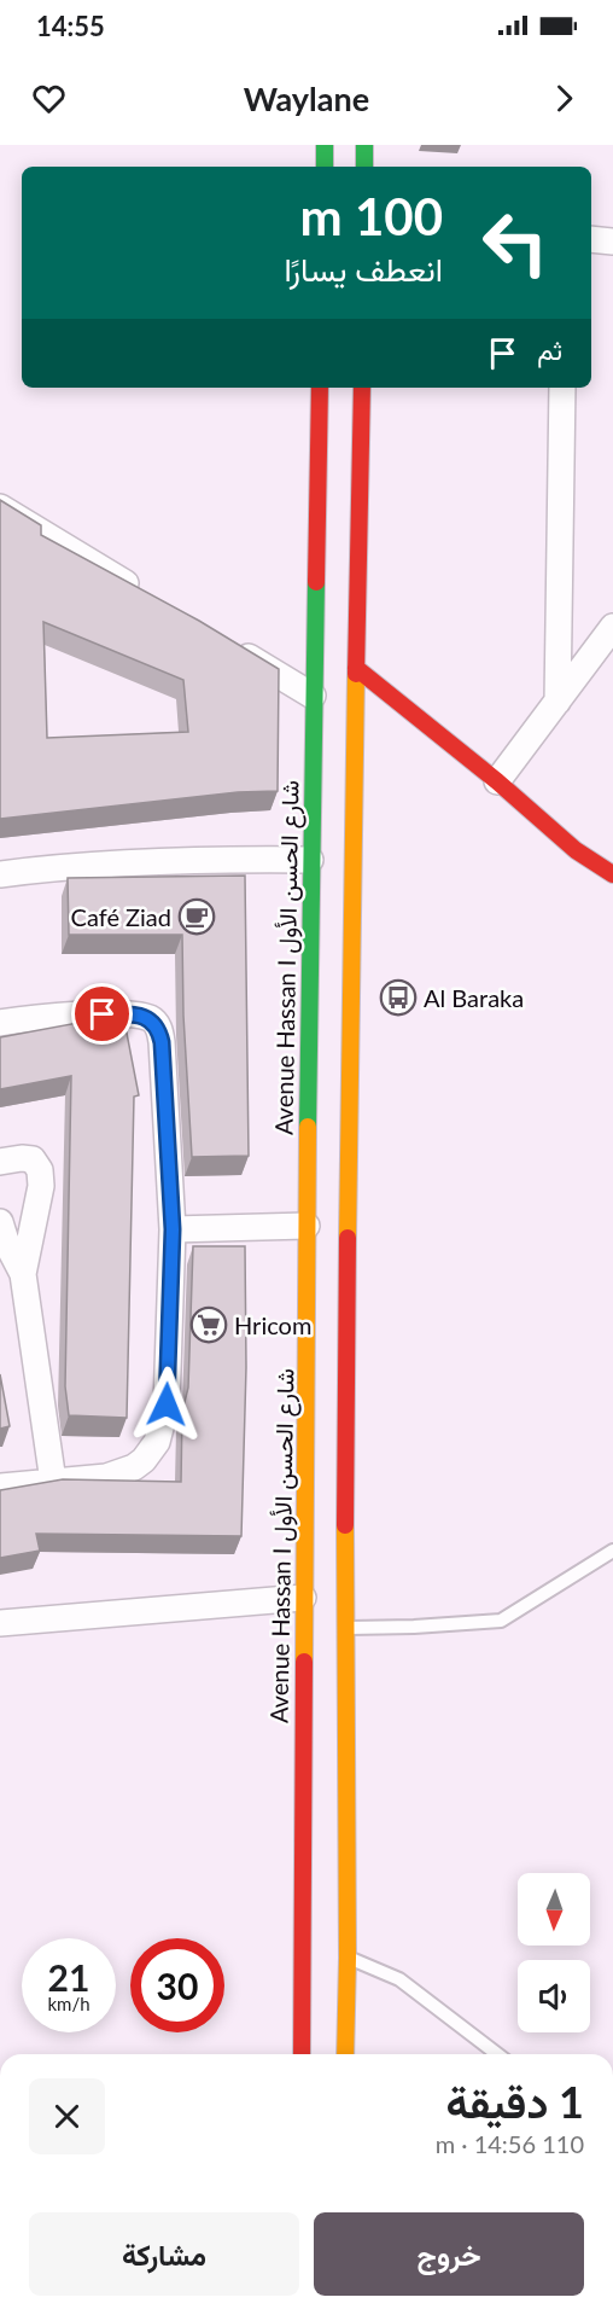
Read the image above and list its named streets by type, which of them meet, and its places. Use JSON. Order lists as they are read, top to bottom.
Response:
{
  "streets": {
    "main road": ["Avenue Hassan I شارع الحسن الأول"]
  },
  "places": {
    "cafe": ["Café Ziad"],
    "bus stop": ["Al Baraka"],
    "supermarket": ["Hricom"]
  },
  "north": "bottom",
  "page": {
    "status": "14:55",
    "header": "Waylane",
    "turn": ["100 m", "انعطف يسارًا"],
    "then": "ثم",
    "speed": "21 km/h",
    "limit": "30",
    "heading": ["1 دقيقة", "110 m · 14:56"],
    "buttons": ["خروج", "مشاركة"]
  }
}
